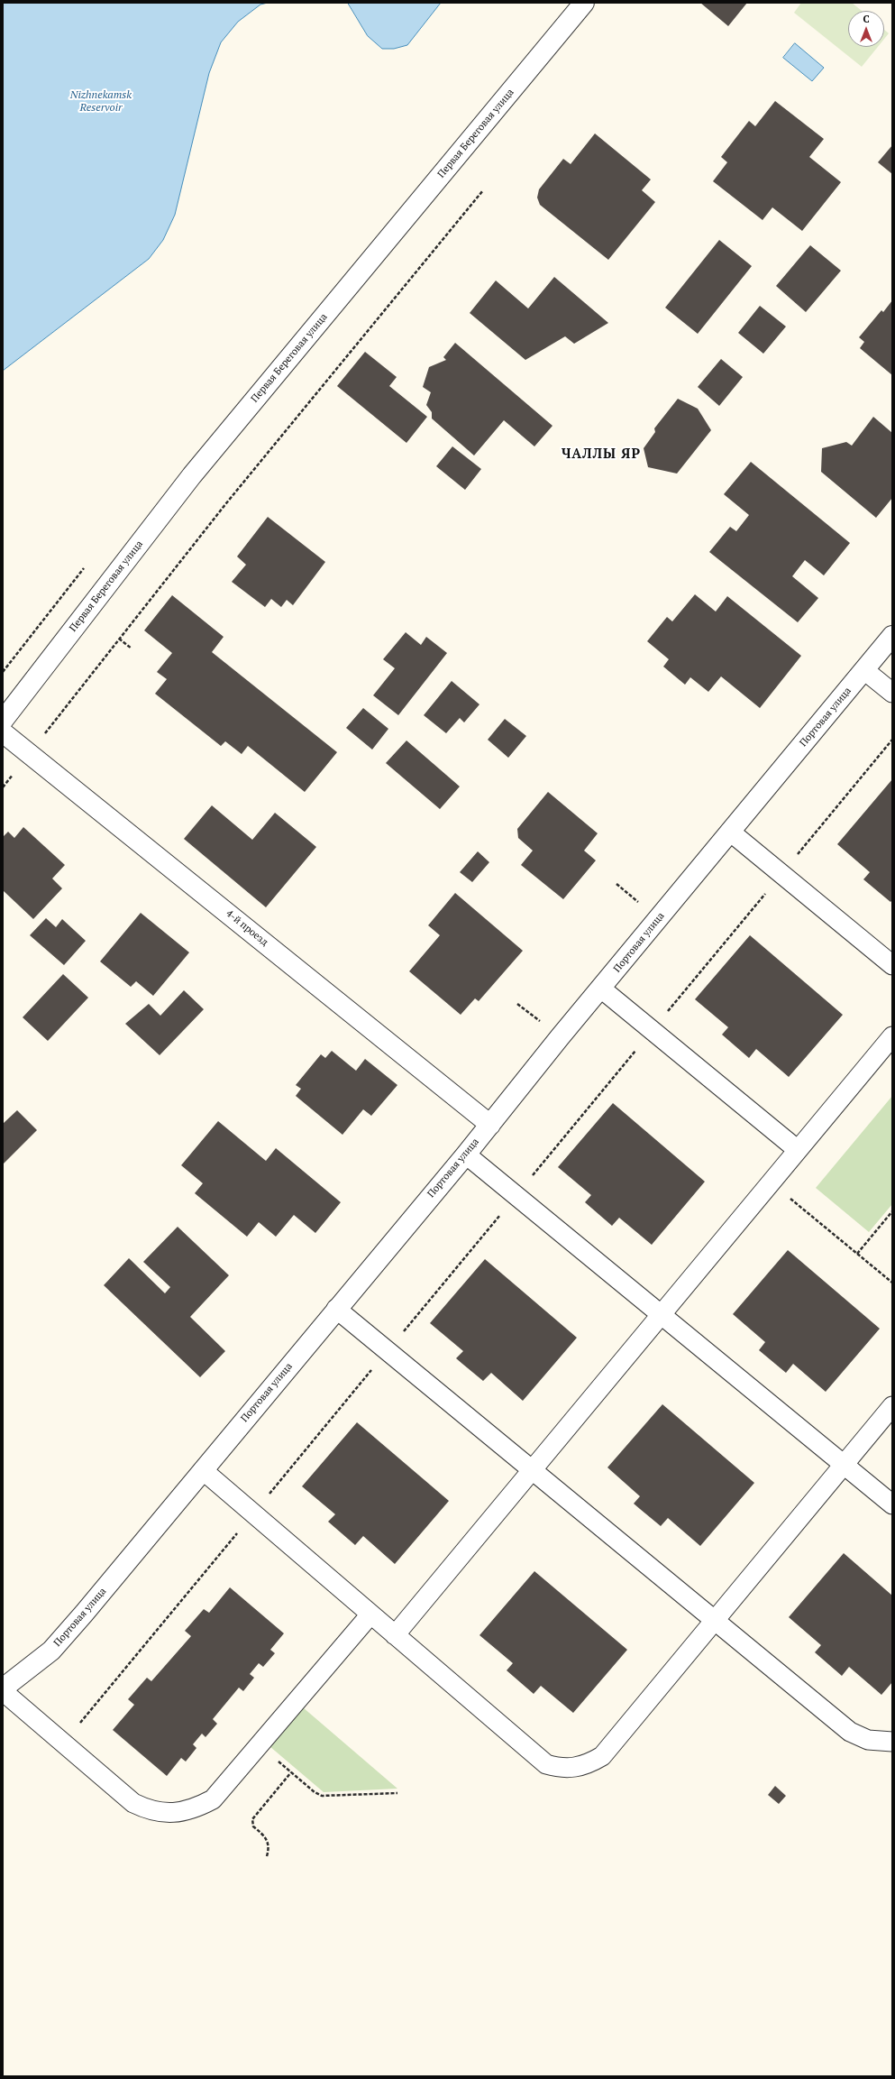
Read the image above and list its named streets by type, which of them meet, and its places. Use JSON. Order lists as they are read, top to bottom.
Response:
{
  "streets": {
    "street": ["Первая Береговая улица", "Портовая улица", "4-й проезд"]
  },
  "crossings": [
    ["Портовая улица", "4-й проезд"]
  ],
  "districts": ["ЧАЛЛЫ ЯР"],
  "water": ["Nizhnekamsk Reservoir"],
  "north": "top"
}
